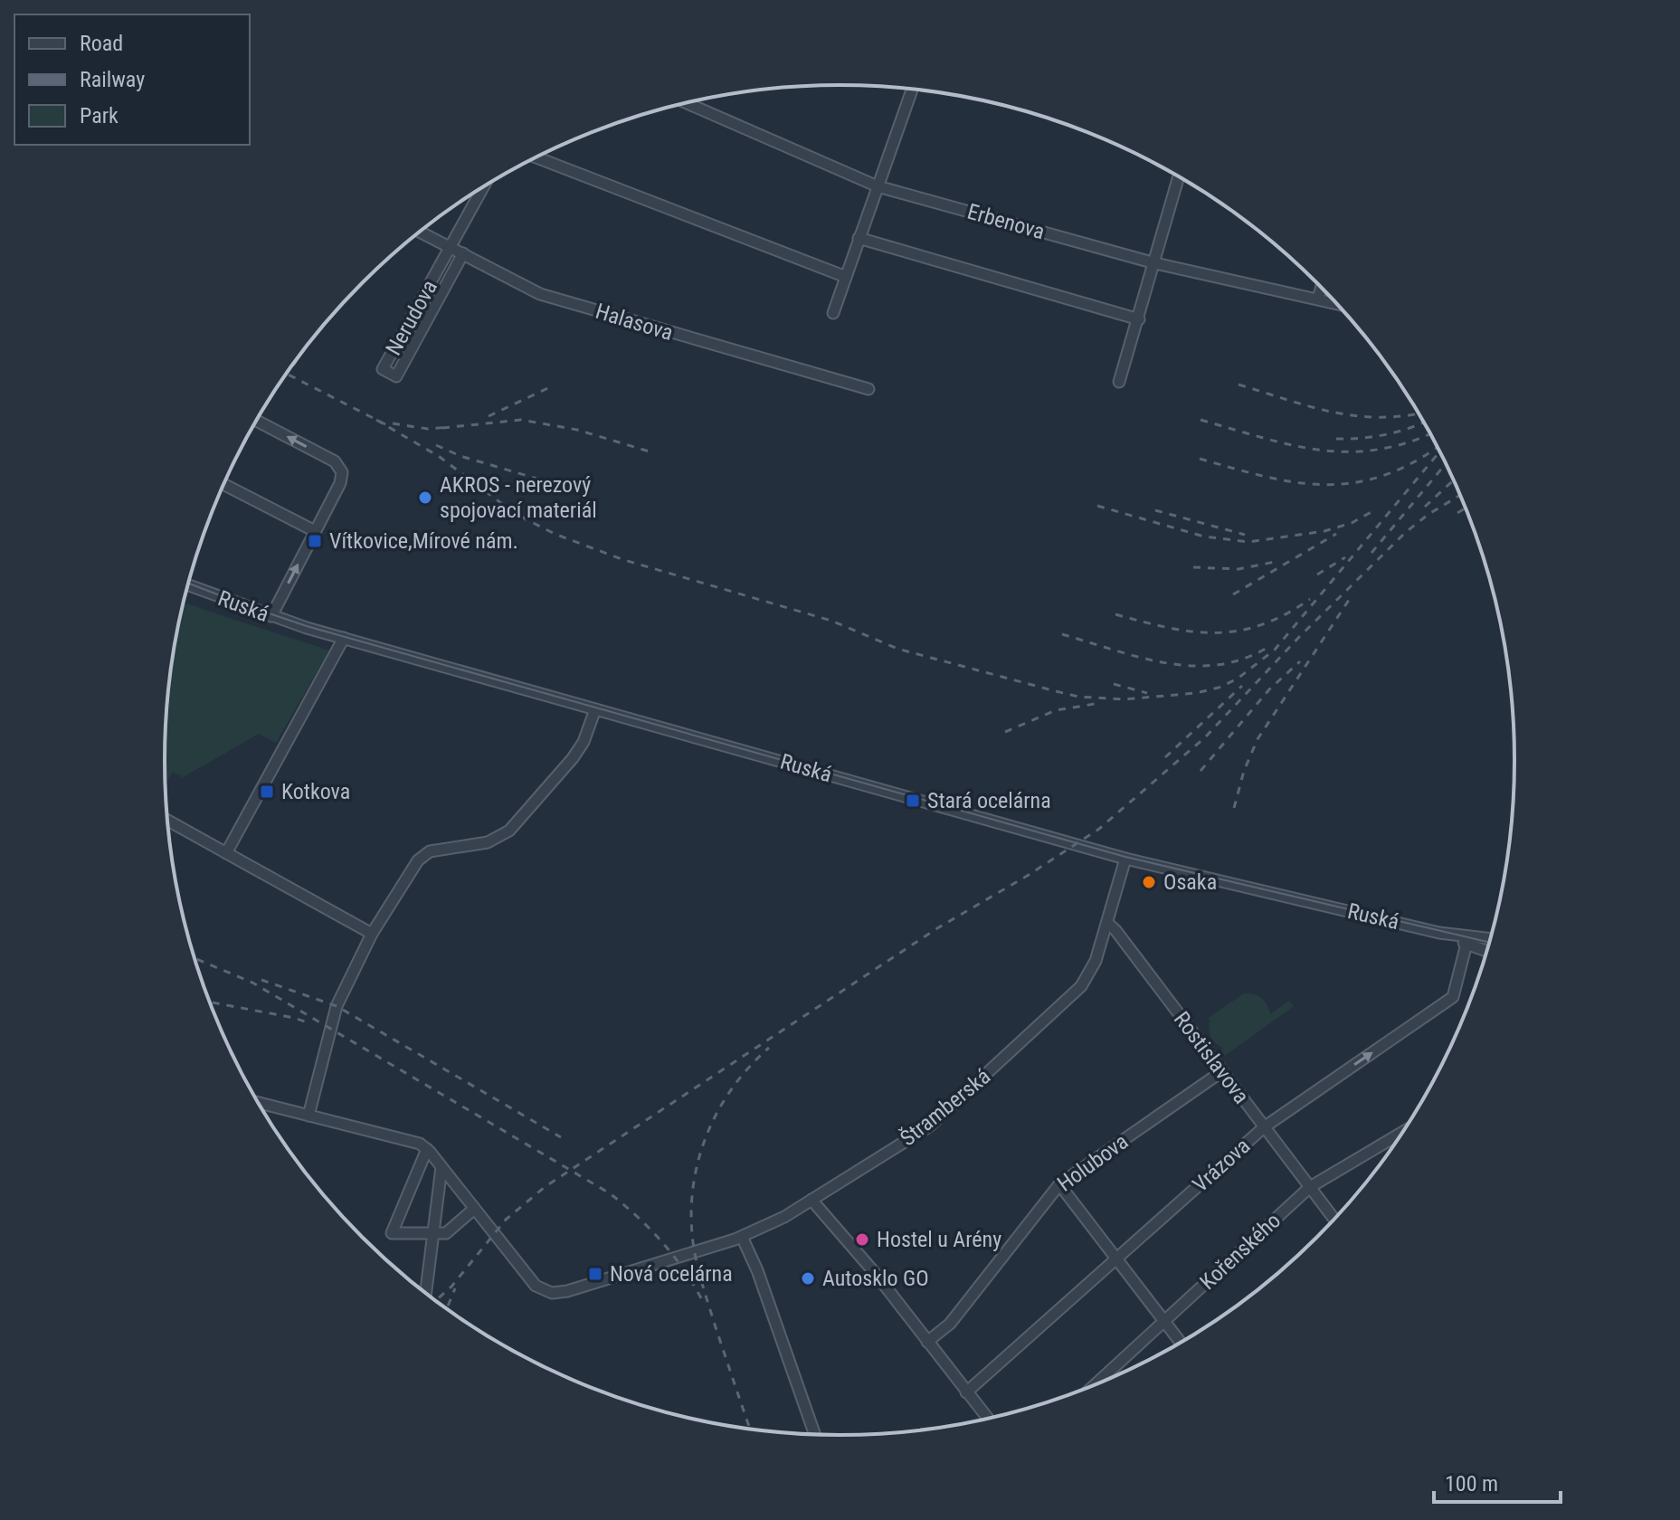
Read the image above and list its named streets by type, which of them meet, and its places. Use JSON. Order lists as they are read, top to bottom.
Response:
{
  "streets": {
    "street": [
      "Erbenova",
      "Nerudova",
      "Halasova",
      "Ruská",
      "Rostislavova",
      "Štramberská",
      "Holubova",
      "Vrázova",
      "Kořenského"
    ]
  },
  "crossings": [
    ["Nerudova", "Halasova"],
    ["Ruská", "Štramberská"],
    ["Ruská", "Vrázova"],
    ["Rostislavova", "Štramberská"],
    ["Rostislavova", "Holubova"],
    ["Rostislavova", "Vrázova"],
    ["Rostislavova", "Kořenského"]
  ],
  "one_way": ["Vrázova"],
  "places": {
    "other": [
      "AKROS - nerezový spojovací materiál",
      "Osaka",
      "Hostel u Arény",
      "Autosklo GO"
    ],
    "transit": [
      "Vítkovice,Mírové nám.",
      "Kotkova",
      "Stará ocelárna",
      "Nová ocelárna"
    ]
  },
  "legend": ["Road", "Railway", "Park"],
  "scale_bar": "100 m"
}
